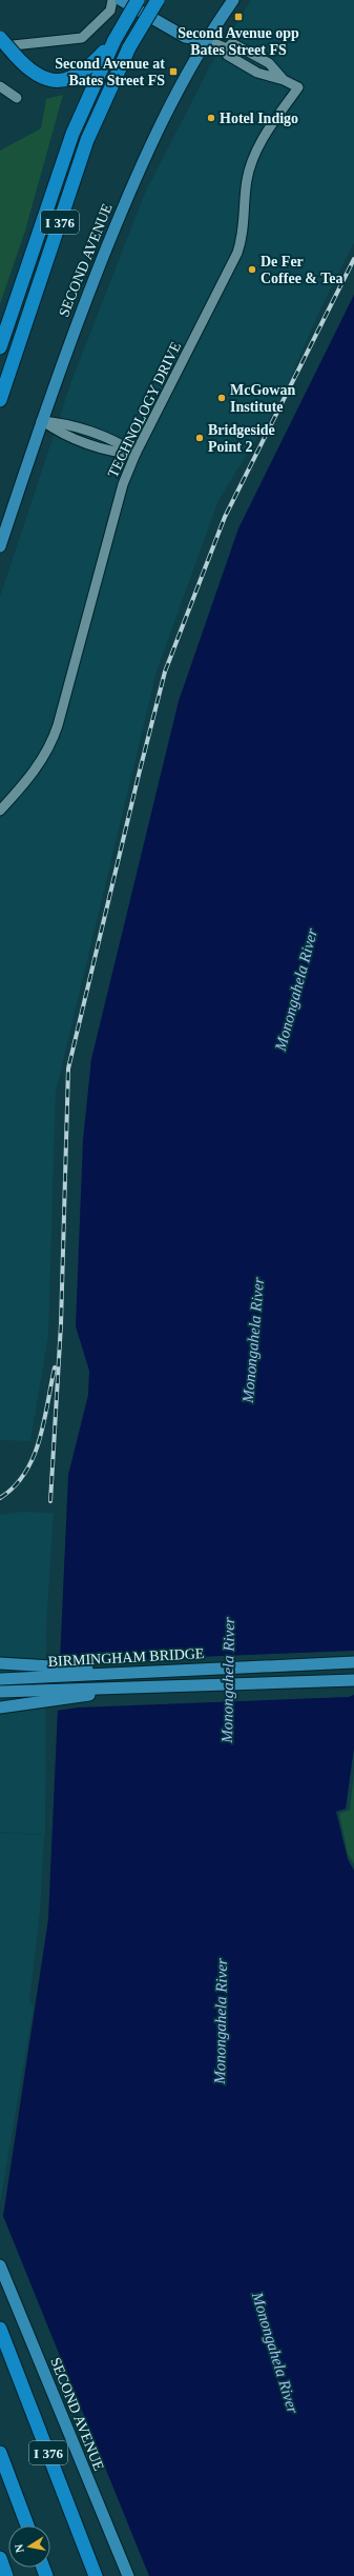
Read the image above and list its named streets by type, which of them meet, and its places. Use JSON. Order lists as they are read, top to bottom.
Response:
{
  "streets": {
    "highway": ["I 376"],
    "main road": ["SECOND AVENUE", "BIRMINGHAM BRIDGE"],
    "street": ["TECHNOLOGY DRIVE"]
  },
  "crossings": [
    ["SECOND AVENUE", "TECHNOLOGY DRIVE"]
  ],
  "water": ["Monongahela River"],
  "places": {
    "transit": ["Second Avenue opp Bates Street FS", "Second Avenue at Bates Street FS"],
    "other": [
      "Hotel Indigo",
      "De Fer Coffee & Tea",
      "McGowan Institute",
      "Bridgeside Point 2"
    ]
  },
  "north": "left"
}
